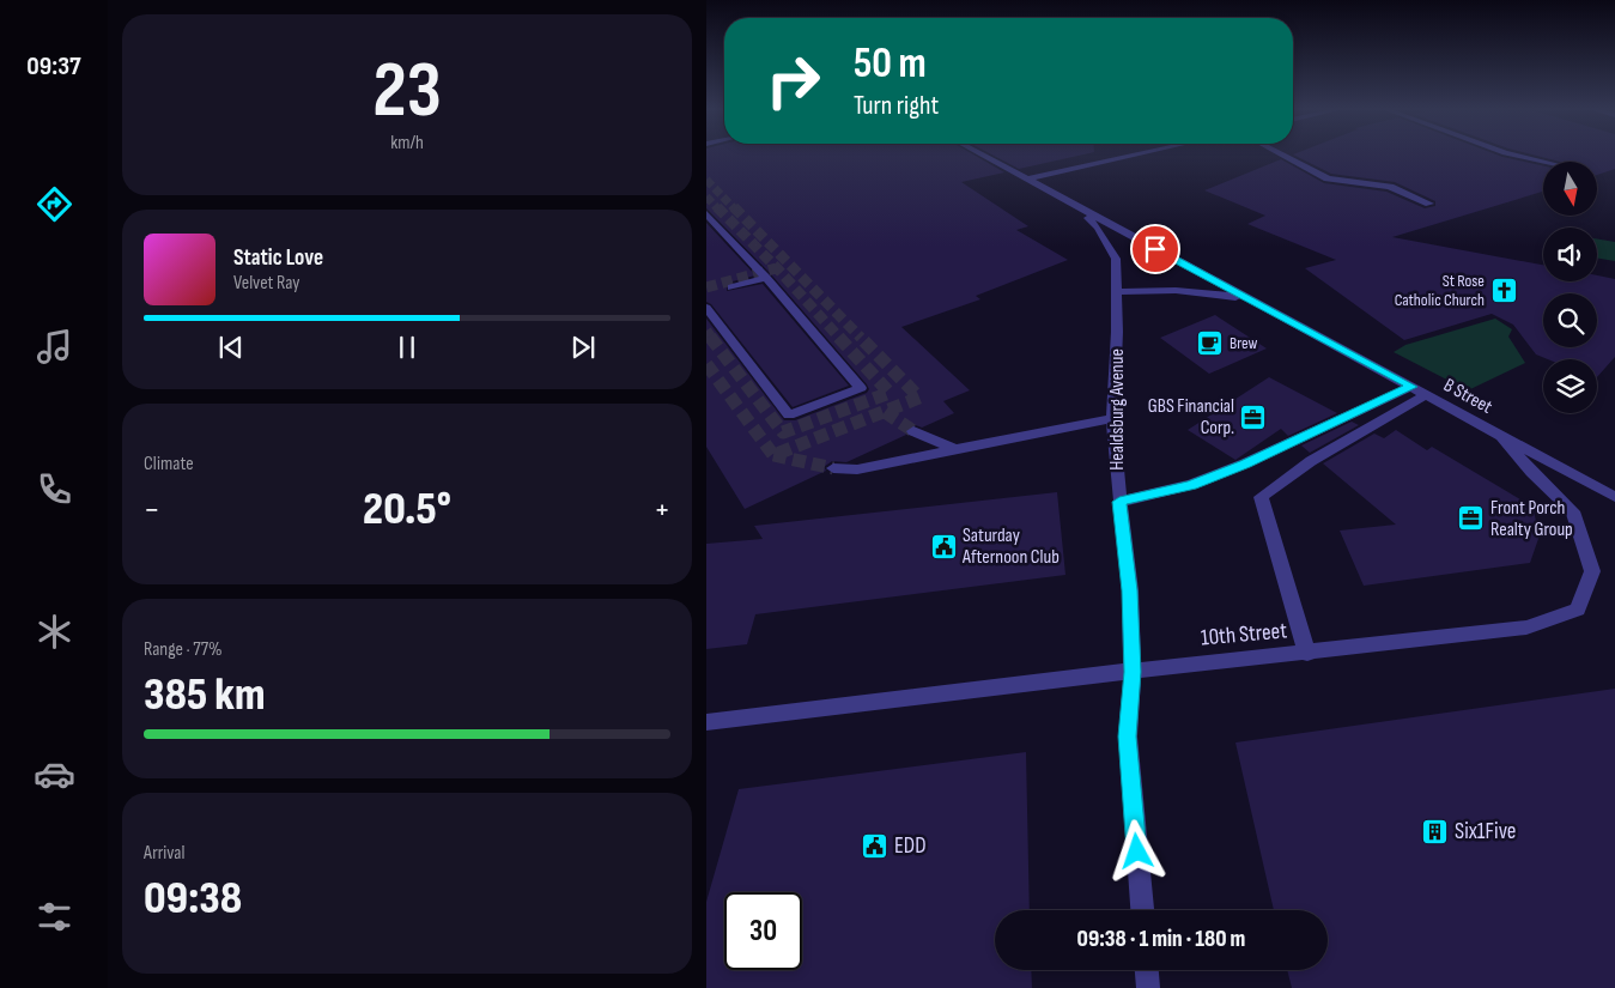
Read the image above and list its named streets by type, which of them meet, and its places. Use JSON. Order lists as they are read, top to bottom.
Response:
{
  "streets": {
    "street": ["B Street", "Healdsburg Avenue", "10th Street"]
  },
  "crossings": [
    ["B Street", "Healdsburg Avenue"],
    ["B Street", "10th Street"],
    ["Healdsburg Avenue", "10th Street"]
  ],
  "places": {
    "church": ["St Rose Catholic Church"],
    "cafe": ["Brew"],
    "office": ["GBS Financial Corp.", "Front Porch Realty Group"],
    "public building": ["Saturday Afternoon Club", "EDD"],
    "building": ["Six1Five"]
  },
  "north": "bottom",
  "page": {
    "tabs": "09:37",
    "tile": [
      ["23", "km/h"],
      "Climate",
      ["Range · 77%", "385 km"],
      ["Arrival", "09:38"]
    ],
    "turn": ["50 m", "Turn right"],
    "song": ["Static Love", "Velvet Ray"],
    "heat": ["−", "20.5°", "+"],
    "limit": "30",
    "trip": "09:38 · 1 min · 180 m"
  }
}
